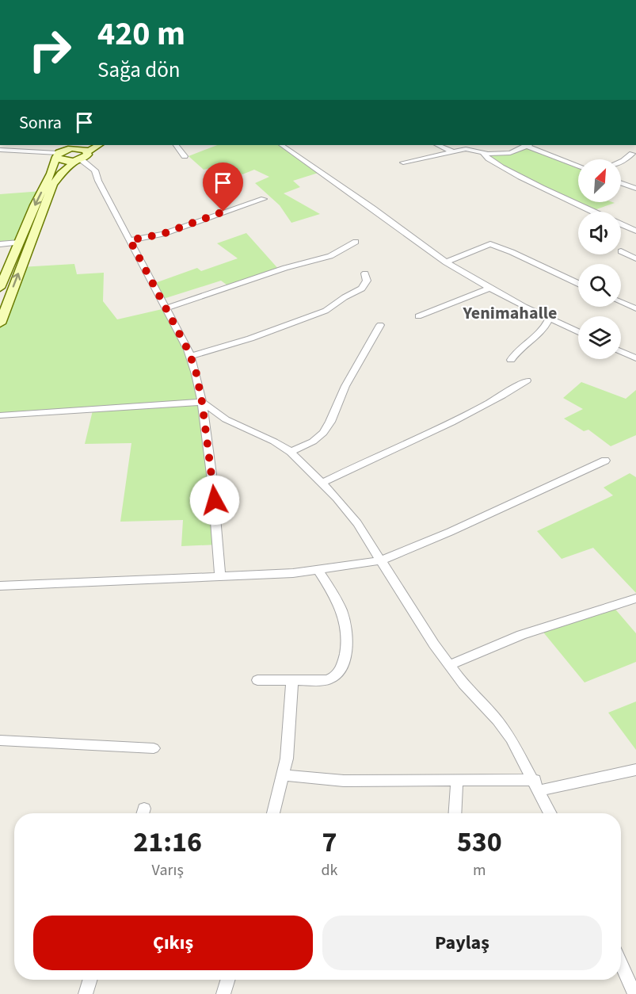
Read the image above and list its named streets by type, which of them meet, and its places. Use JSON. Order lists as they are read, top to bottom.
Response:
{
  "districts": ["Yenimahalle"],
  "north": "top right",
  "page": {
    "turn": ["420 m", "Sağa dön"],
    "then": "Sonra",
    "eta": [
      "21:16",
      "Varış",
      "7",
      "dk",
      "530",
      "m"
    ],
    "buttons": ["Çıkış", "Paylaş"]
  }
}
